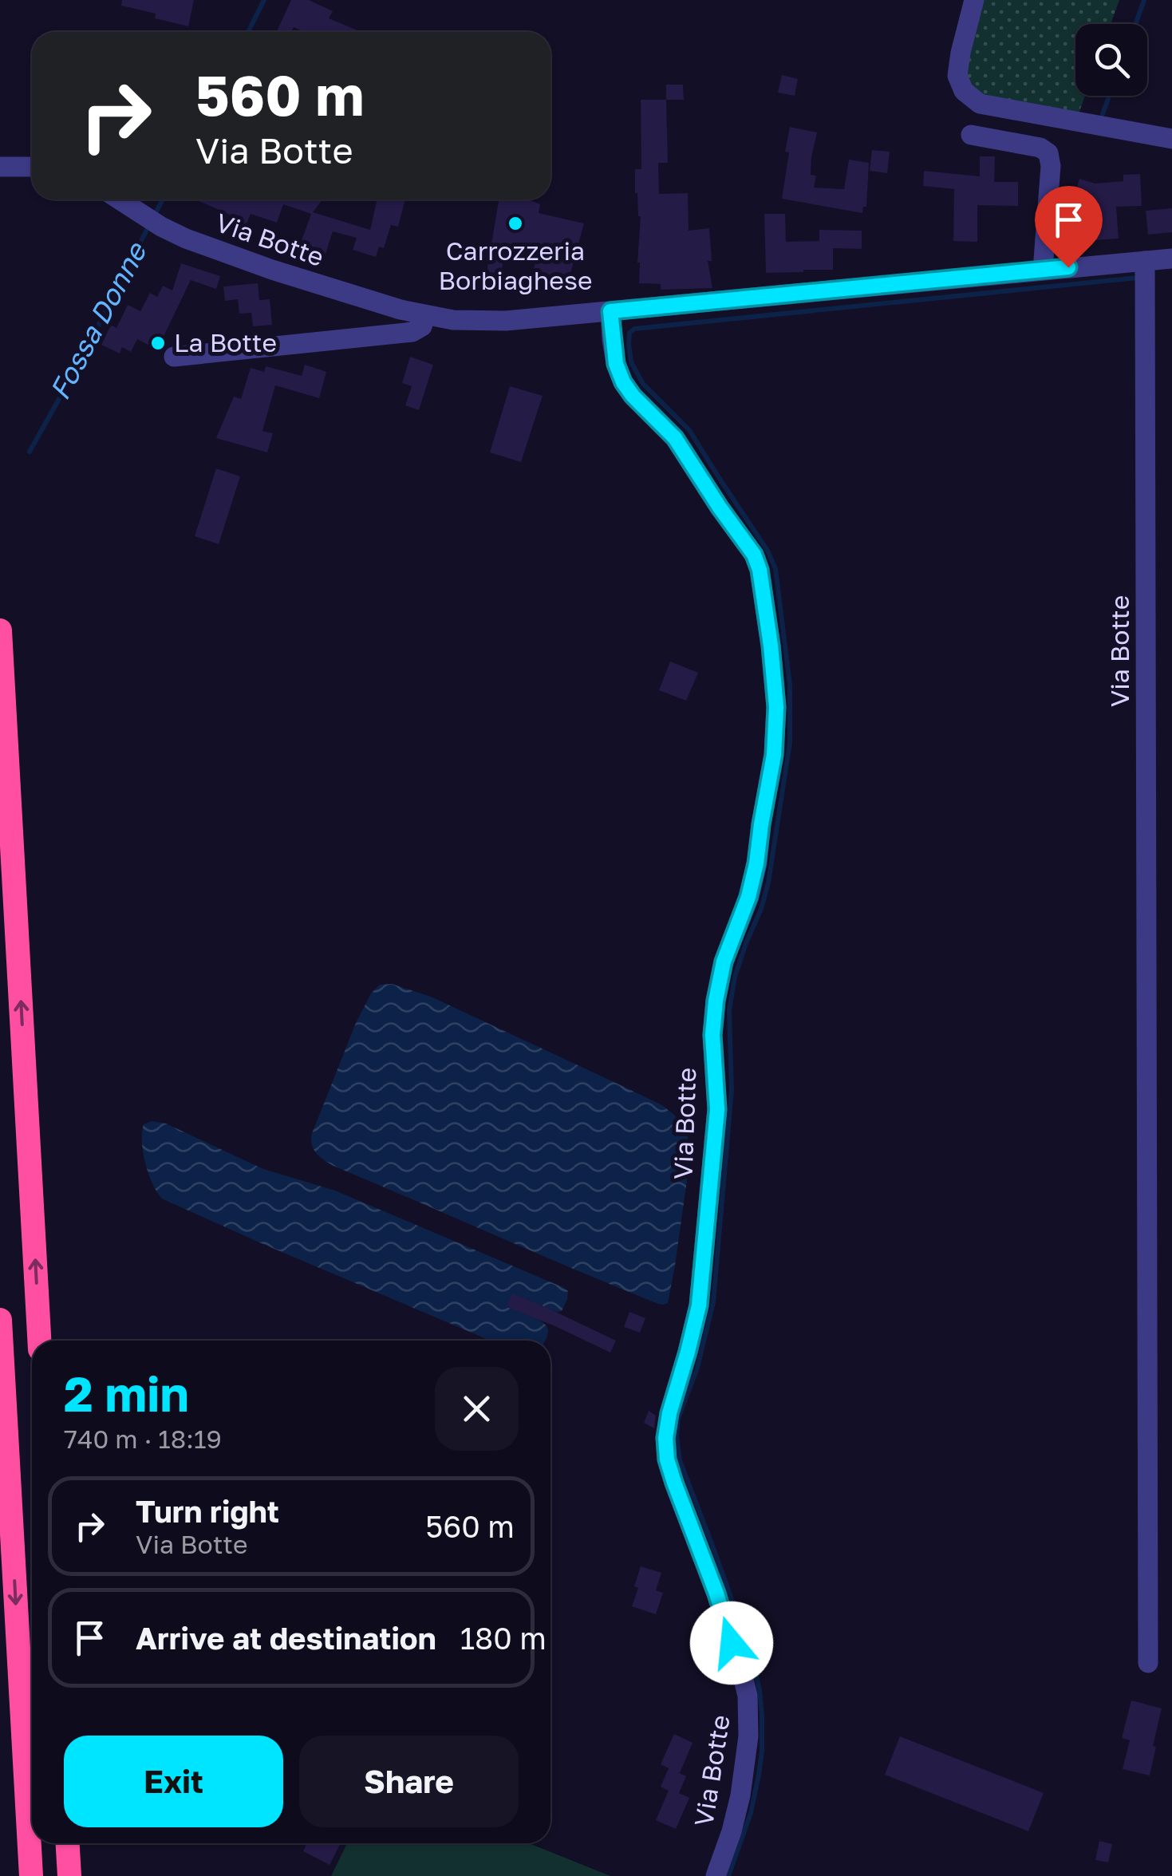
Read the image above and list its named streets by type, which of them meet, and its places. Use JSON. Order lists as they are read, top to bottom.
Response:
{
  "streets": {
    "street": ["Via Botte"]
  },
  "water": ["Fossa Donne"],
  "places": ["Carrozzeria Borbiaghese", "La Botte"],
  "page": {
    "turn": ["560 m", "Via Botte"],
    "heading": ["2 min", "740 m · 18:19"],
    "list": [
      {
        "name": "Turn right",
        "note": "Via Botte",
        "value": "560 m"
      },
      {
        "name": "Arrive at destination",
        "value": "180 m"
      }
    ],
    "buttons": ["Exit", "Share"]
  }
}
